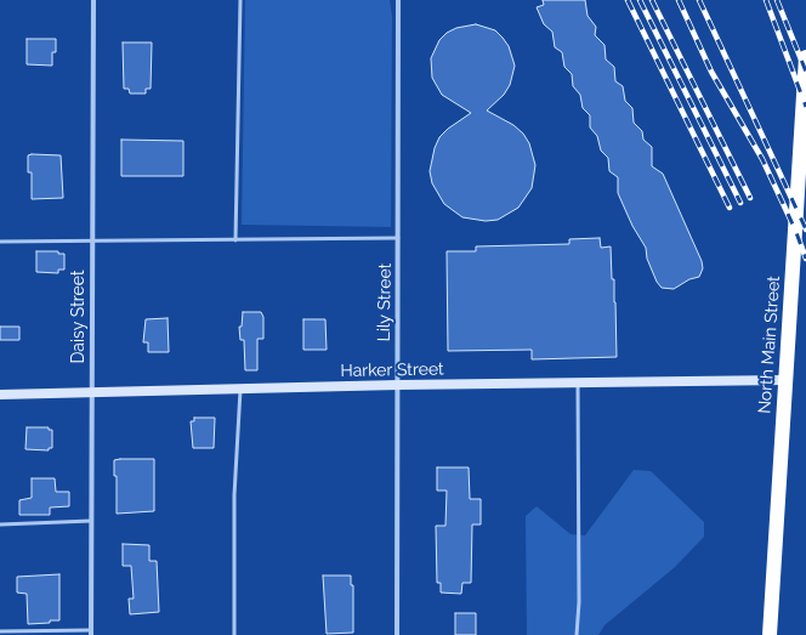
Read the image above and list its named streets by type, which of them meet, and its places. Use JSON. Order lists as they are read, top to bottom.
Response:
{
  "streets": {
    "highway": ["North Main Street"],
    "street": ["Lily Street", "Daisy Street", "Harker Street"]
  },
  "crossings": [
    ["Lily Street", "Harker Street"],
    ["Daisy Street", "Harker Street"],
    ["North Main Street", "Harker Street"]
  ]
}
